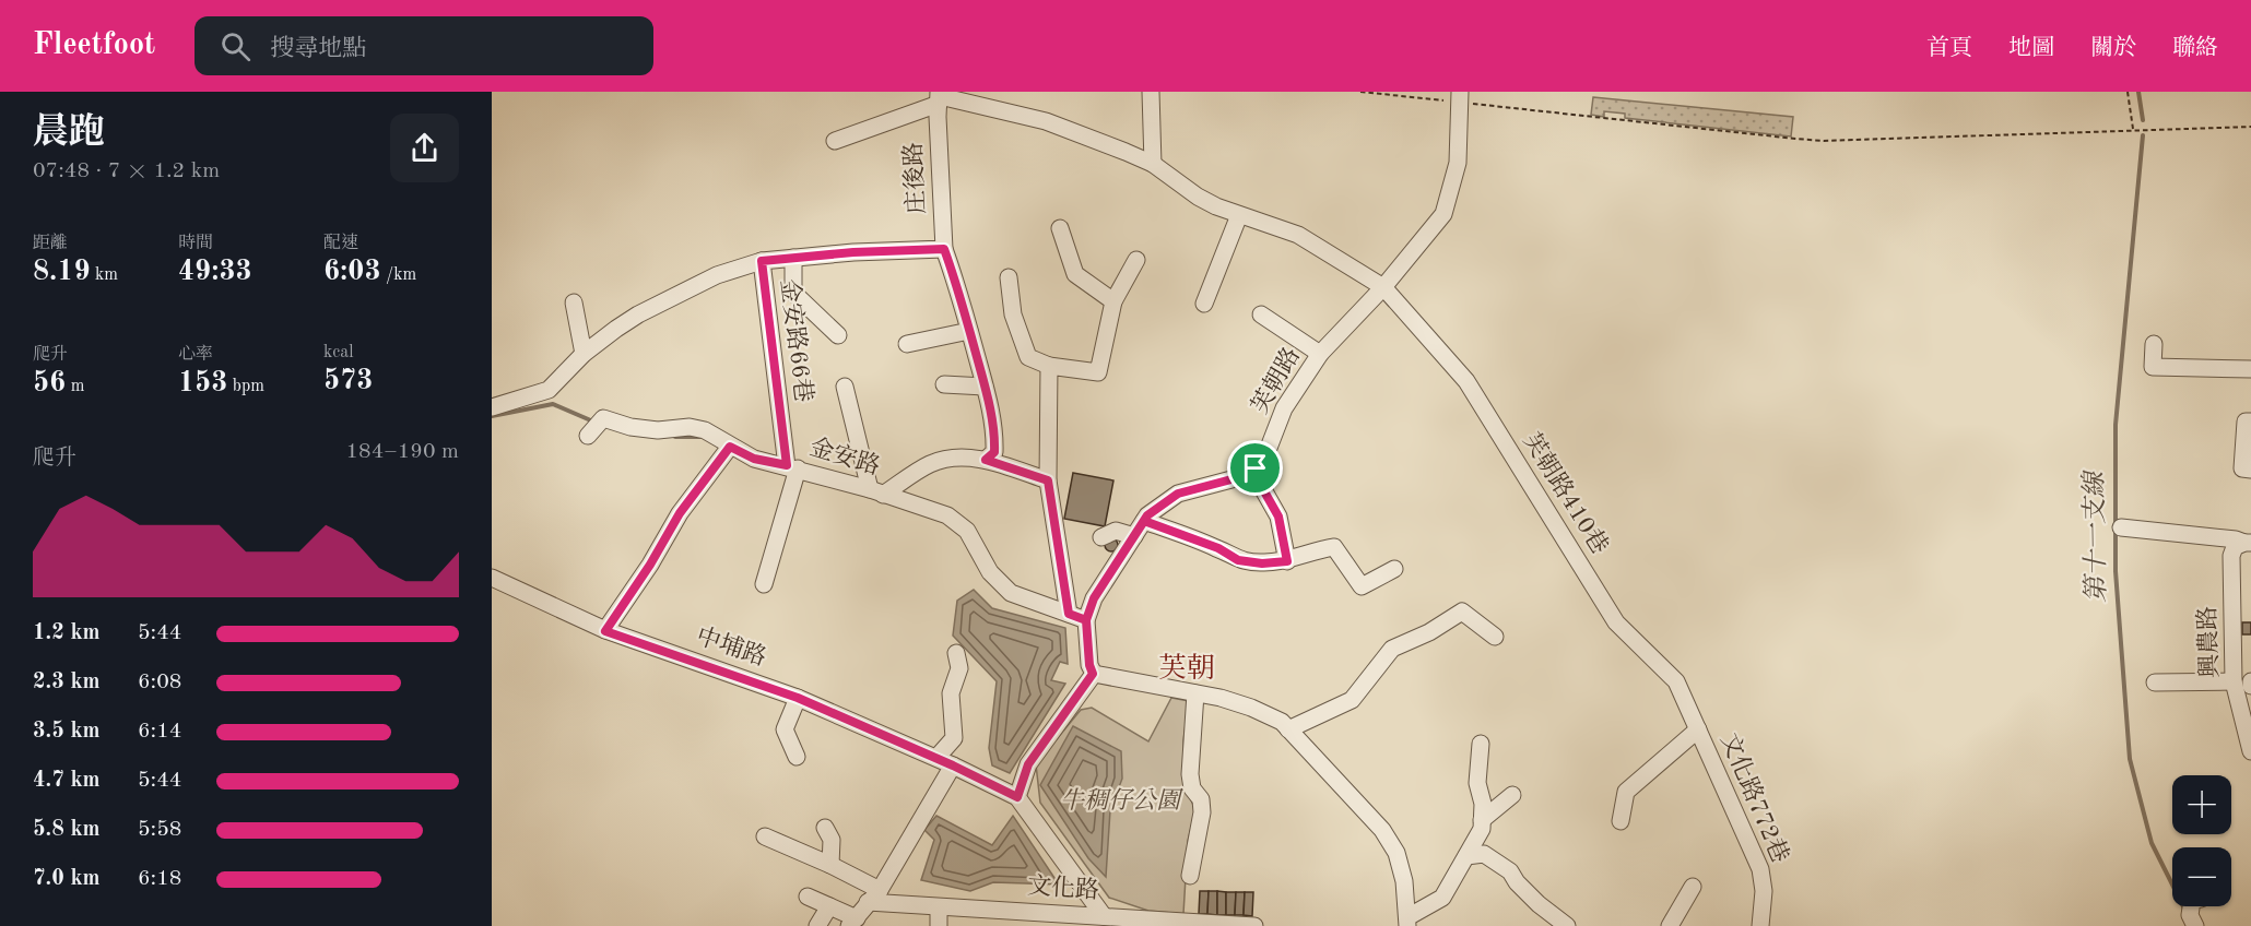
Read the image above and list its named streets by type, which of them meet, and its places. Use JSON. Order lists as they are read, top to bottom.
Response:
{
  "streets": {
    "street": [
      "庄後路",
      "金安路66巷",
      "芙朝路",
      "金安路",
      "芙朝路410巷",
      "興農路",
      "中埔路",
      "文化路772巷",
      "文化路"
    ]
  },
  "crossings": [
    ["庄後路", "金安路66巷"],
    ["金安路66巷", "金安路"],
    ["芙朝路", "芙朝路410巷"],
    ["芙朝路410巷", "文化路772巷"]
  ],
  "districts": ["芙朝"],
  "water": ["第十一支線"],
  "parks": ["牛稠仔公園"],
  "page": {
    "header": "Fleetfoot",
    "search": "搜尋地點",
    "nav": [
      "首頁",
      "地圖",
      "關於",
      "聯絡"
    ],
    "heading": ["晨跑", "07:48 · 7 × 1.2 km"],
    "stats": [
      ["距離", "8.19 km"],
      ["時間", "49:33"],
      ["配速", "6:03 /km"],
      ["爬升", "56 m"],
      ["心率", "153 bpm"],
      ["kcal", "573"]
    ],
    "chart": ["爬升", "184–190 m"],
    "list": [
      {
        "name": "1.2 km",
        "note": "5:44"
      },
      {
        "name": "2.3 km",
        "note": "6:08"
      },
      {
        "name": "3.5 km",
        "note": "6:14"
      },
      {
        "name": "4.7 km",
        "note": "5:44"
      },
      {
        "name": "5.8 km",
        "note": "5:58"
      },
      {
        "name": "7.0 km",
        "note": "6:18"
      }
    ],
    "map_buttons": ["+", "−"]
  }
}
